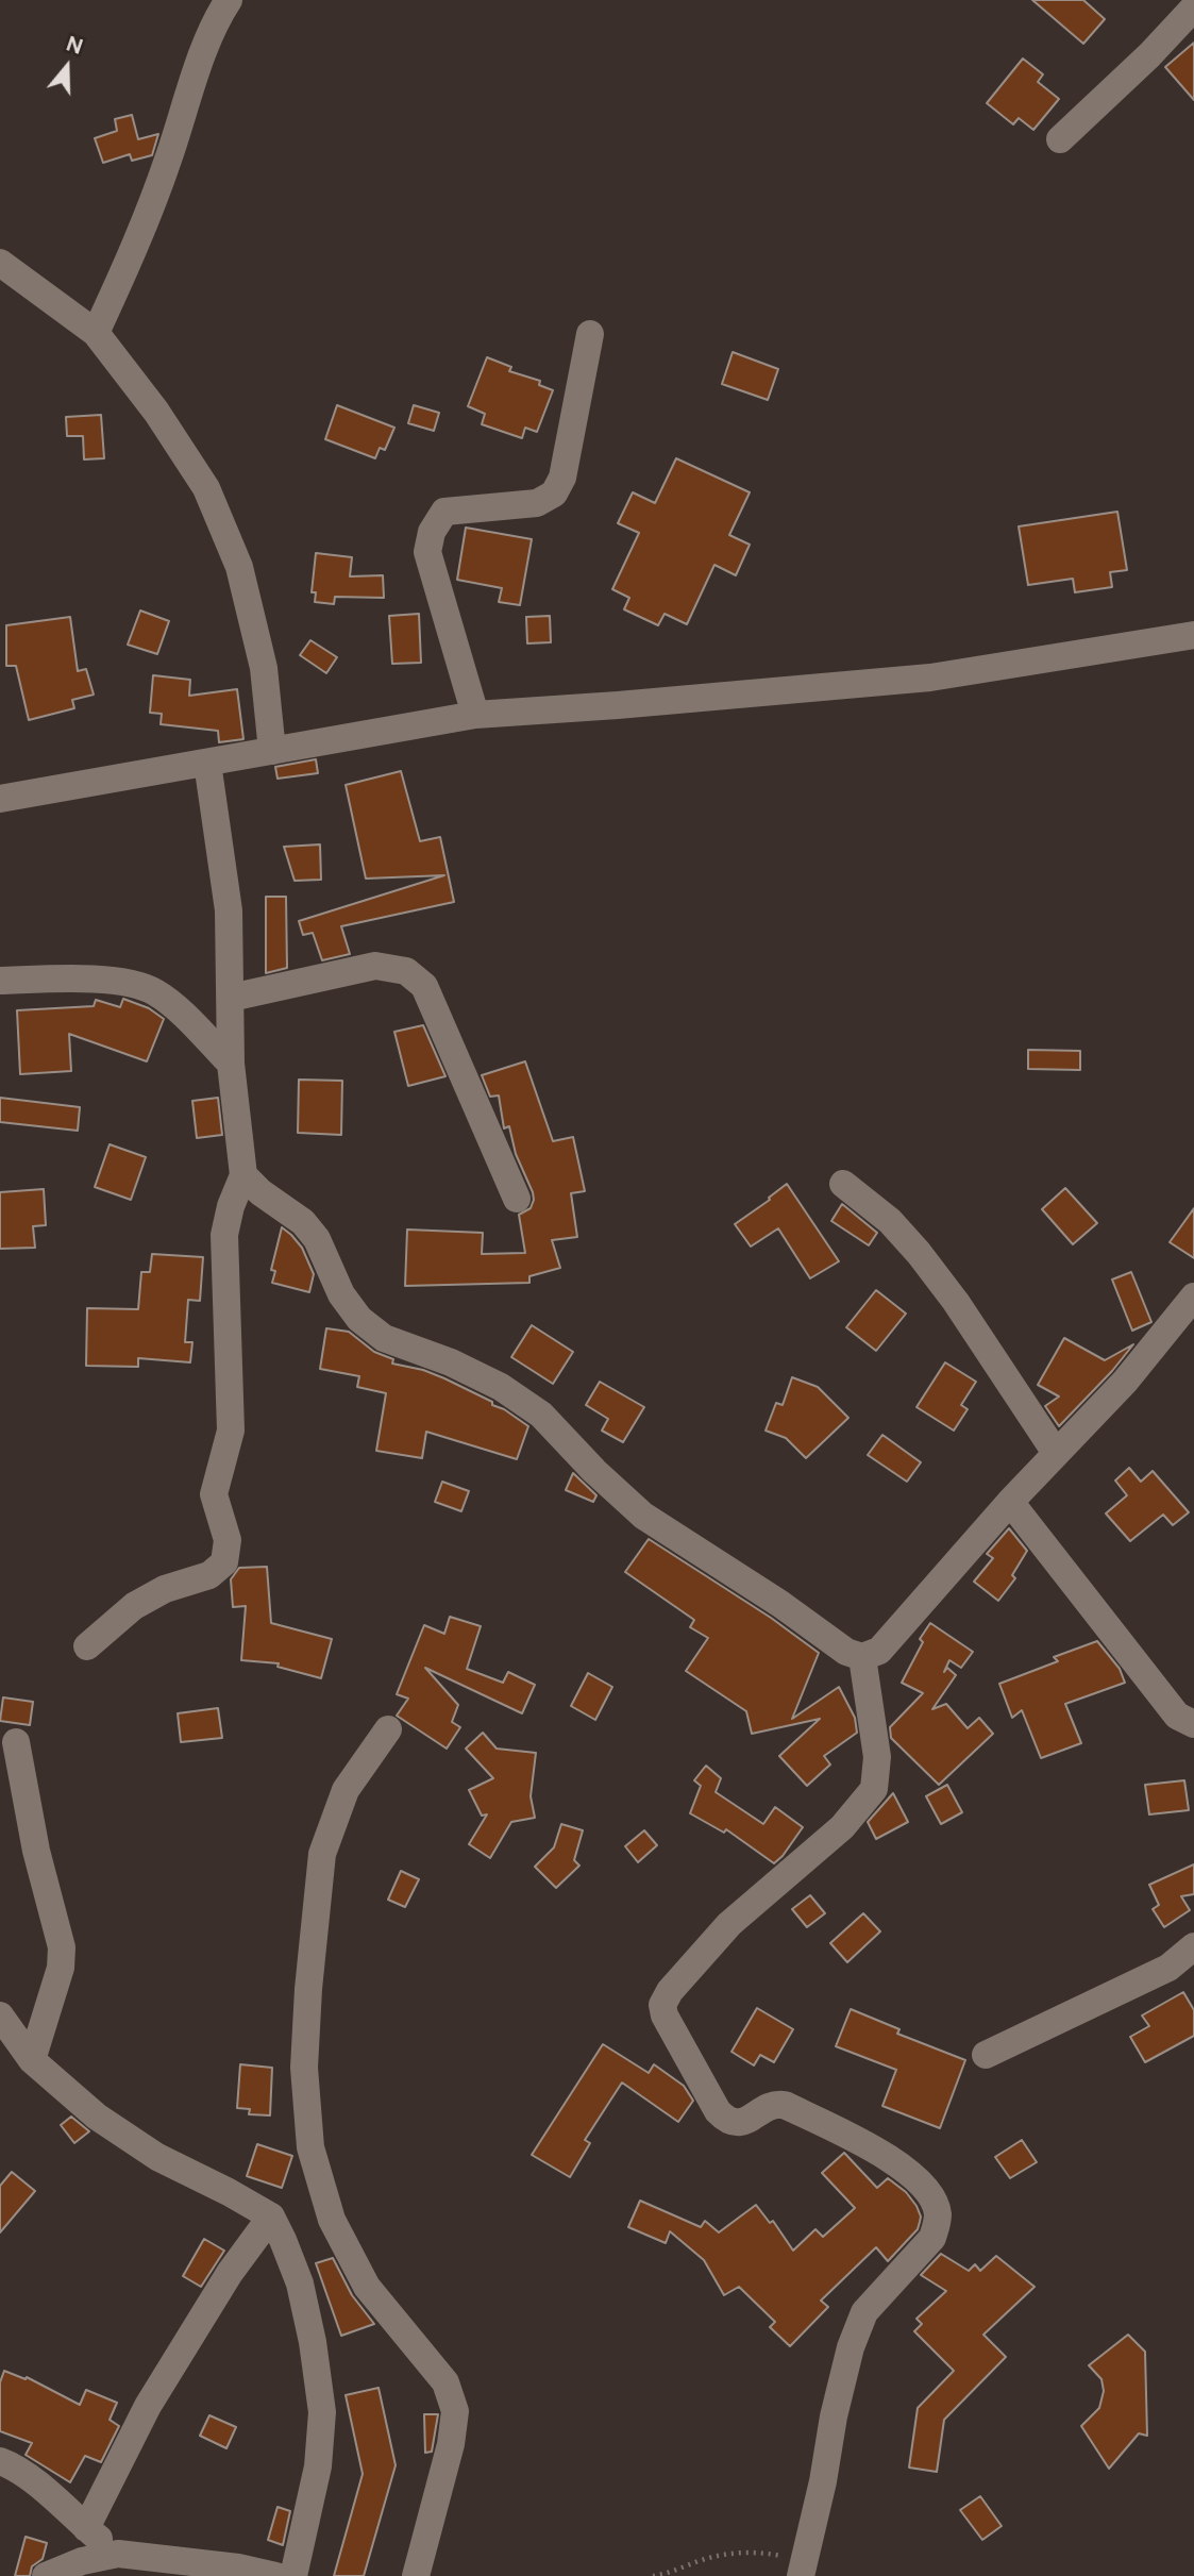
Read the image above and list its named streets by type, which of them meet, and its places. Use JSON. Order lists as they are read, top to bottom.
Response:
{
  "north": "top"
}
